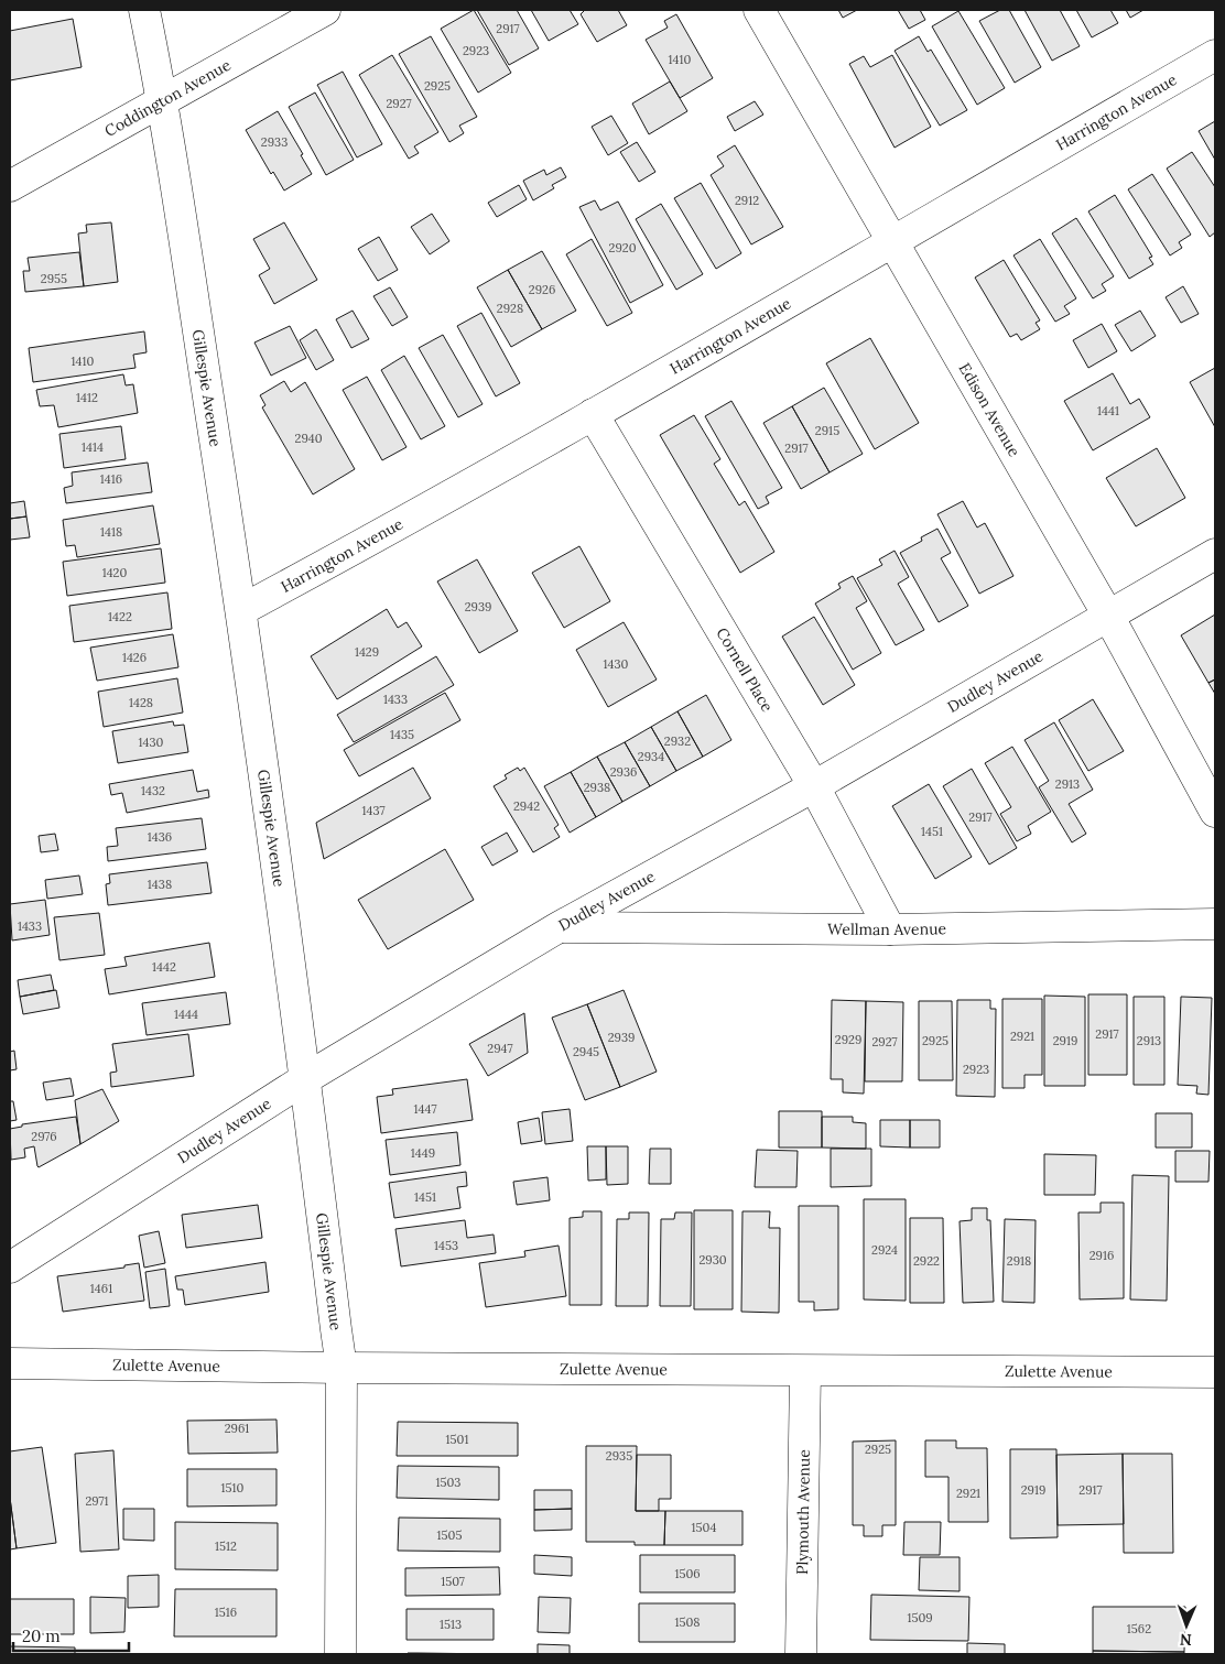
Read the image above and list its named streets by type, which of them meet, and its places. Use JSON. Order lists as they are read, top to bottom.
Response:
{
  "streets": {
    "street": [
      "Coddington Avenue",
      "Harrington Avenue",
      "Gillespie Avenue",
      "Edison Avenue",
      "Cornell Place",
      "Dudley Avenue",
      "Wellman Avenue",
      "Zulette Avenue",
      "Plymouth Avenue"
    ]
  },
  "crossings": [
    ["Coddington Avenue", "Gillespie Avenue"],
    ["Harrington Avenue", "Gillespie Avenue"],
    ["Harrington Avenue", "Edison Avenue"],
    ["Harrington Avenue", "Cornell Place"],
    ["Gillespie Avenue", "Dudley Avenue"],
    ["Gillespie Avenue", "Zulette Avenue"],
    ["Edison Avenue", "Dudley Avenue"],
    ["Cornell Place", "Dudley Avenue"],
    ["Cornell Place", "Wellman Avenue"],
    ["Dudley Avenue", "Wellman Avenue"],
    ["Zulette Avenue", "Plymouth Avenue"]
  ],
  "house_numbers": [
    "2917",
    "2923",
    "1410",
    "2925",
    "2927",
    "2933",
    "2912",
    "2920",
    "2955",
    "2926",
    "2928",
    "1410",
    "1412",
    "1441",
    "2915",
    "2940",
    "1414",
    "2917",
    "1416",
    "1418",
    "1420",
    "2939",
    "1422",
    "1429",
    "1426",
    "1430",
    "1433",
    "1428",
    "1435",
    "2932",
    "1430",
    "2934",
    "2936",
    "2913",
    "2938",
    "1432",
    "2942",
    "1437",
    "2917",
    "1451",
    "1436",
    "1438",
    "1433",
    "1442",
    "1444",
    "2917",
    "2921",
    "2939",
    "2929",
    "2925",
    "2919",
    "2913",
    "2927",
    "2947",
    "2945",
    "2923",
    "1447",
    "2976",
    "1449",
    "1451",
    "1453",
    "2924",
    "2916",
    "2930",
    "2922",
    "2918",
    "1461",
    "2961",
    "1501",
    "2925",
    "2935",
    "1503",
    "1510",
    "2919",
    "2917",
    "2921",
    "2971",
    "1504",
    "1505",
    "1512",
    "1506",
    "1507",
    "1516",
    "1509",
    "1508",
    "1513",
    "1562"
  ],
  "scale_bar": "20 m",
  "north": "bottom"
}
